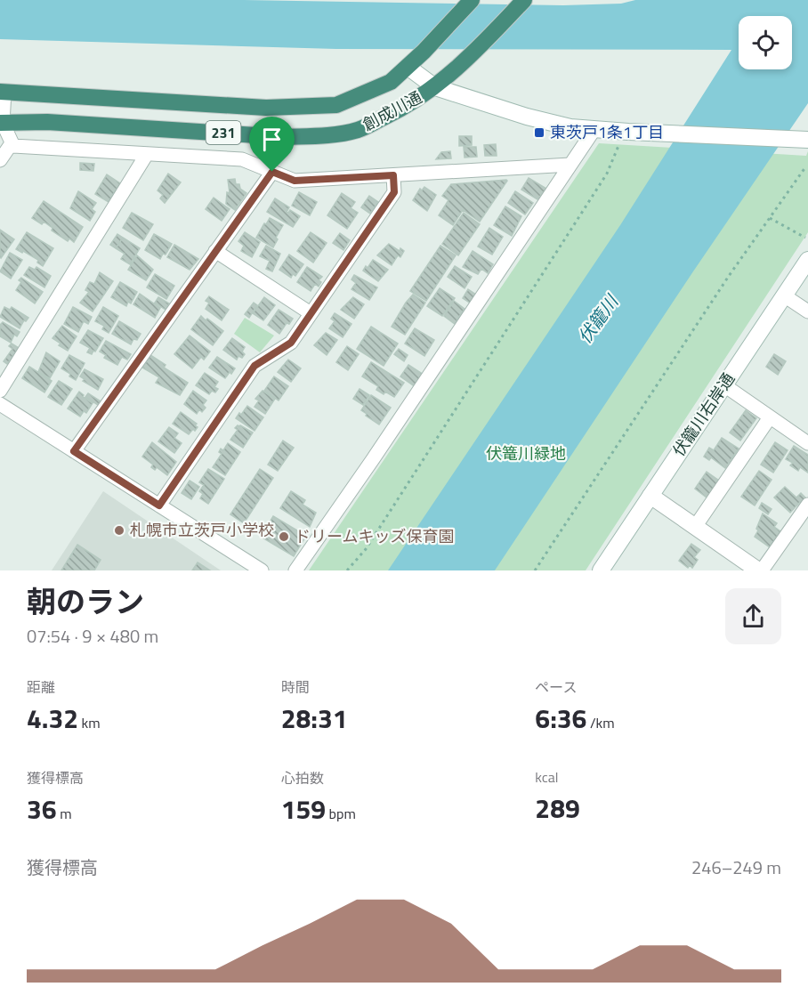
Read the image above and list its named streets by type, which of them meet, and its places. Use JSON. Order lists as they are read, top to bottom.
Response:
{
  "streets": {
    "highway": ["創成川通", "231"],
    "main road": ["伏籠川右岸通"]
  },
  "water": ["伏籠川"],
  "parks": ["伏篭川緑地"],
  "places": {
    "transit": ["東茨戸1条1丁目"],
    "other": ["札幌市立茨戸小学校", "ドリームキッズ保育園"]
  },
  "page": {
    "heading": ["朝のラン", "07:54 · 9 × 480 m"],
    "stats": [
      ["距離", "4.32 km"],
      ["時間", "28:31"],
      ["ペース", "6:36 /km"],
      ["獲得標高", "36 m"],
      ["心拍数", "159 bpm"],
      ["kcal", "289"]
    ],
    "chart": ["獲得標高", "246–249 m"]
  }
}
